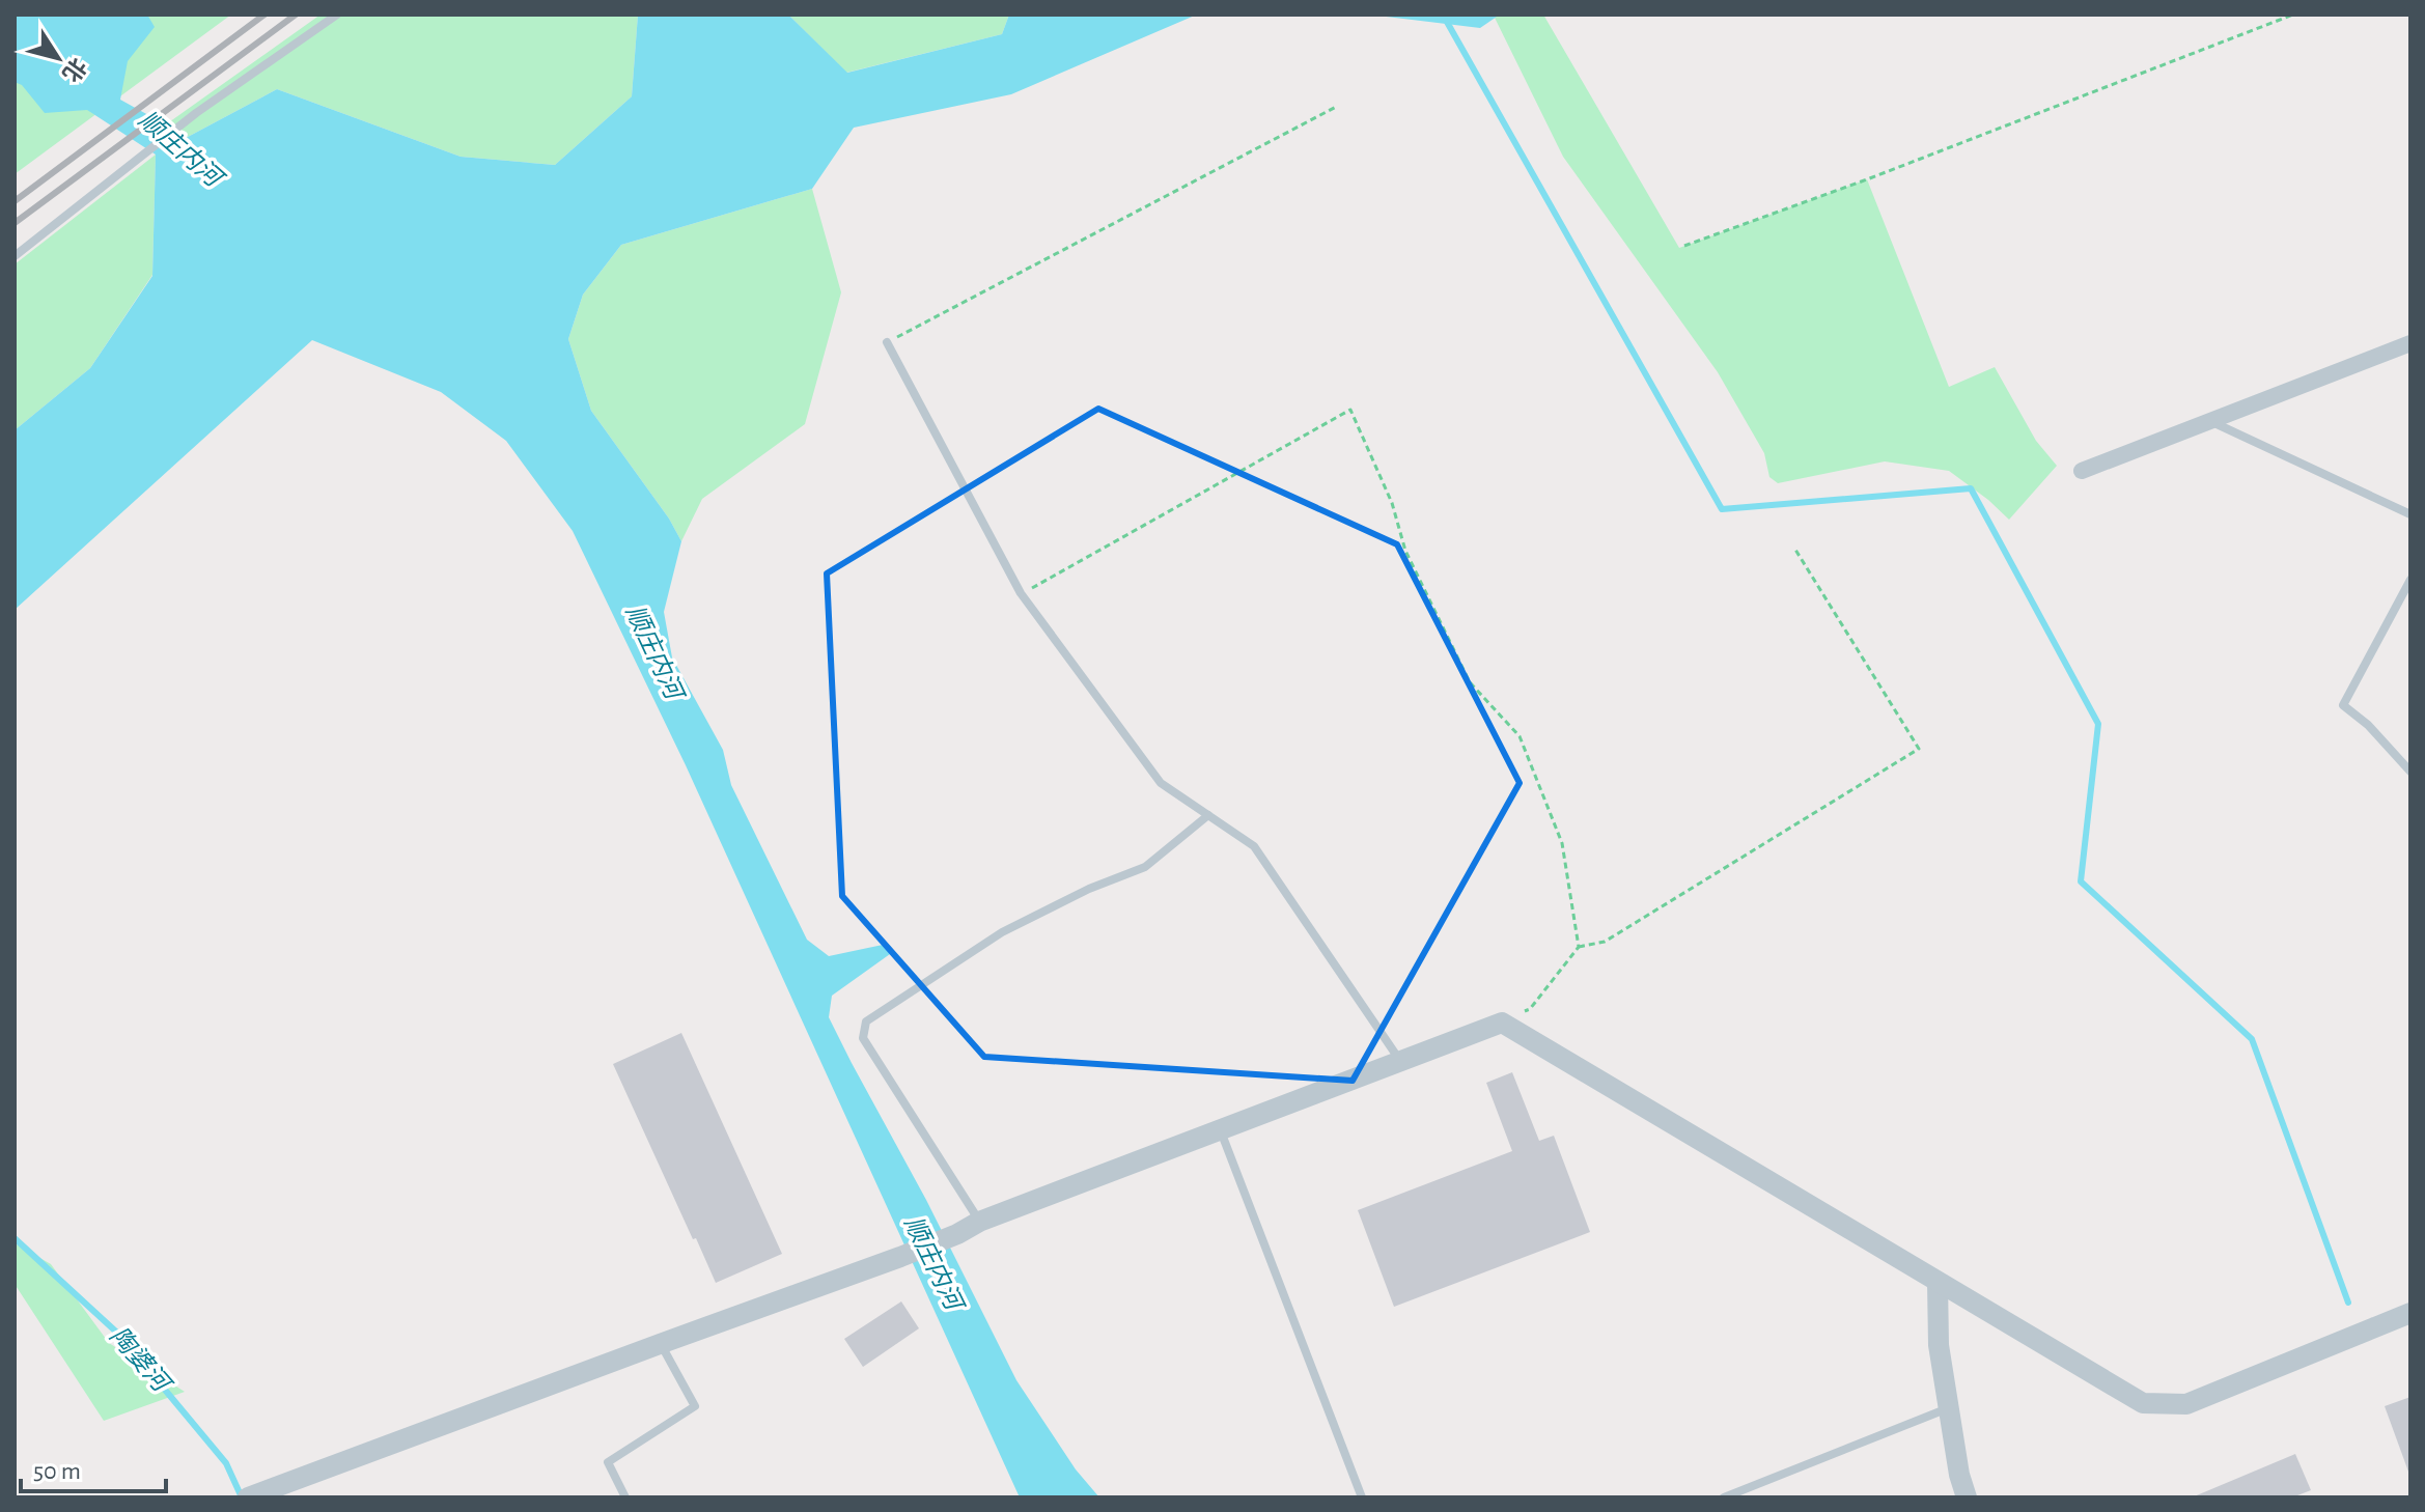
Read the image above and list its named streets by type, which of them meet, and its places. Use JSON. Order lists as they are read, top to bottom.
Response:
{
  "water": ["顺庄内河", "陶婆河"],
  "scale_bar": "50 m",
  "north": "bottom right"
}
